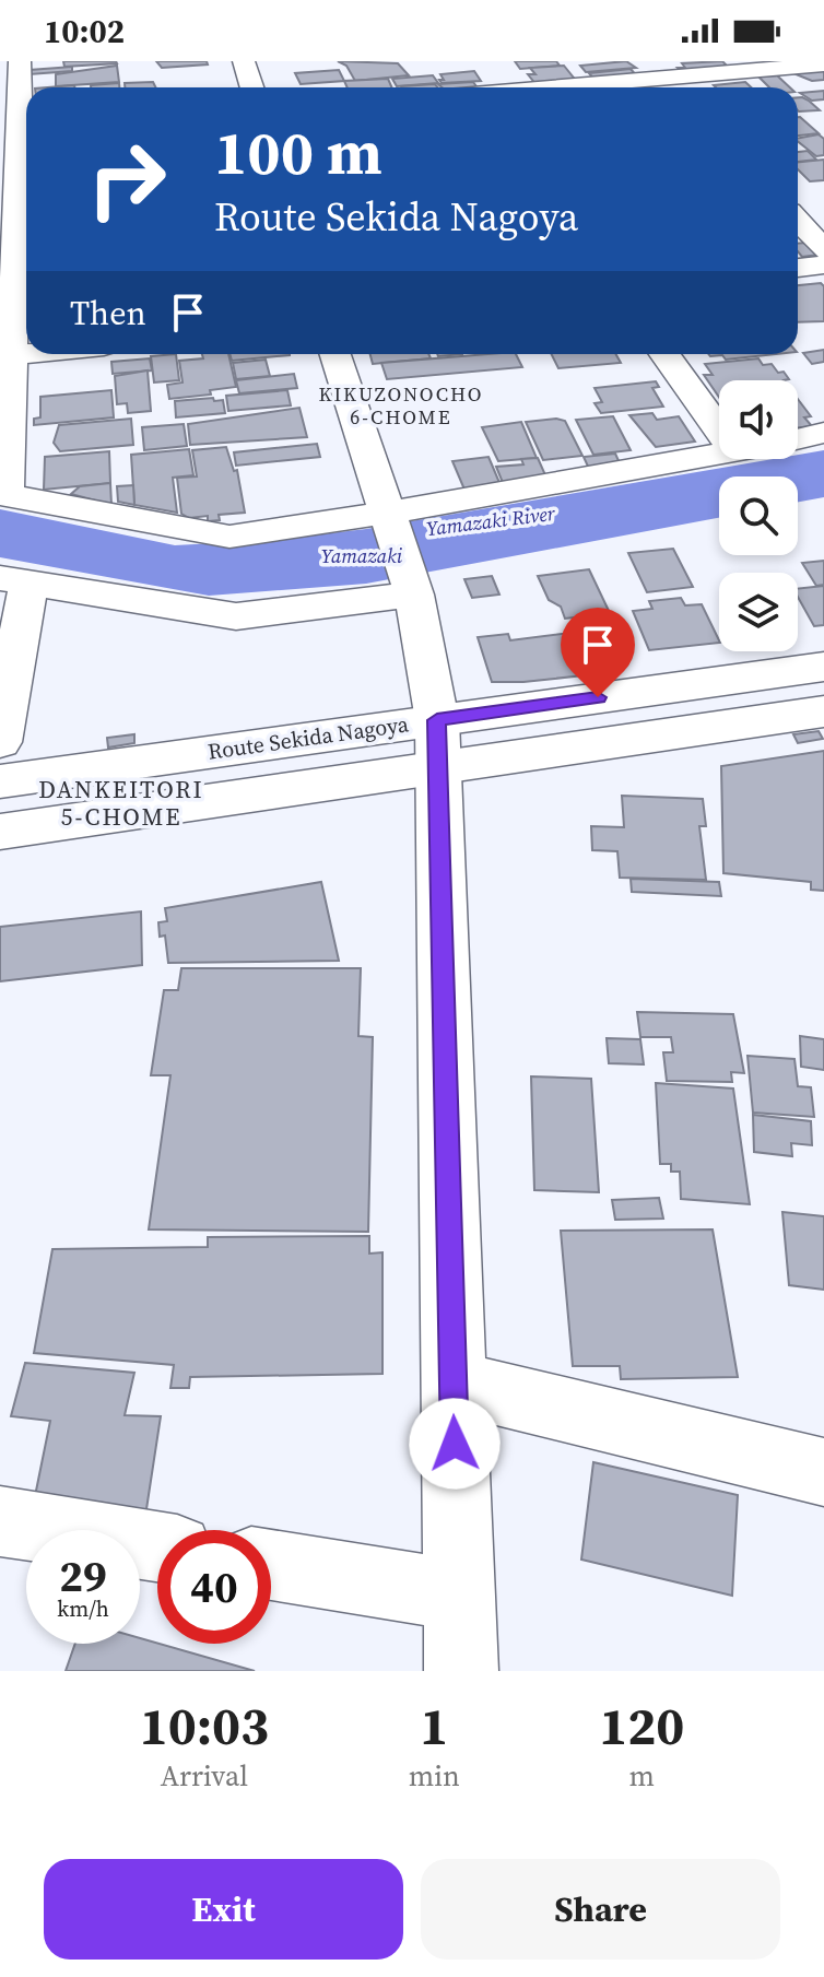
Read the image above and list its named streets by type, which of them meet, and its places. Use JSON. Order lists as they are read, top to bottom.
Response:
{
  "streets": {
    "street": ["Route Sekida Nagoya"]
  },
  "districts": ["KIKUZONOCHO 6-CHOME", "DANKEITORI 5-CHOME"],
  "water": ["Yamazaki River", "Yamazaki"],
  "page": {
    "status": "10:02",
    "turn": ["100 m", "Route Sekida Nagoya"],
    "then": "Then",
    "speed": "29 km/h",
    "limit": "40",
    "eta": [
      "10:03",
      "Arrival",
      "1",
      "min",
      "120",
      "m"
    ],
    "buttons": ["Exit", "Share"]
  }
}
